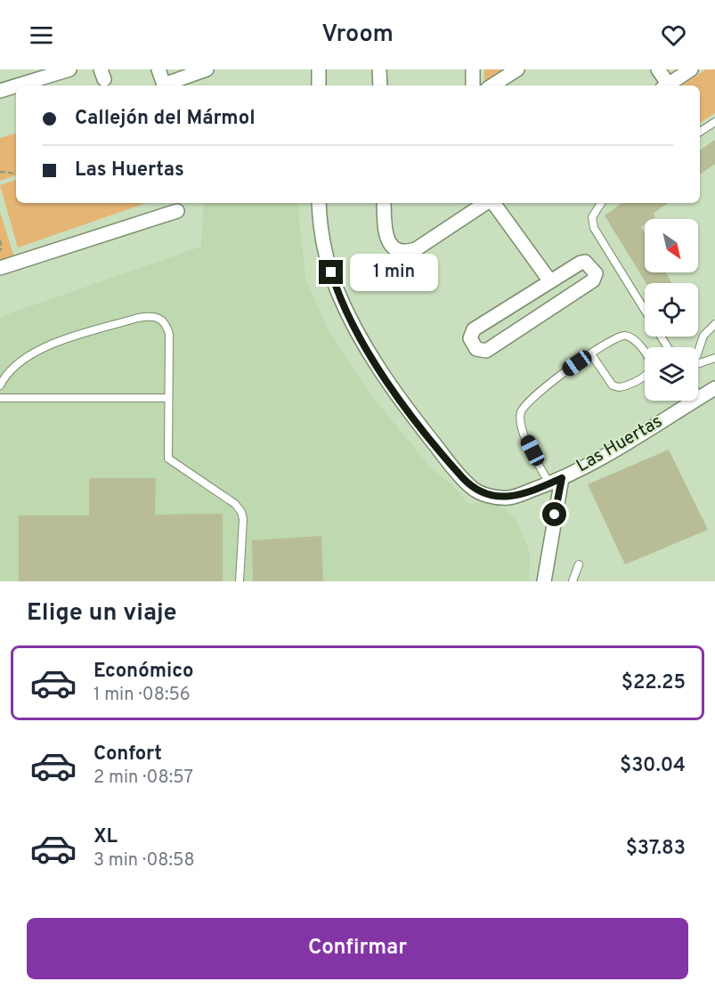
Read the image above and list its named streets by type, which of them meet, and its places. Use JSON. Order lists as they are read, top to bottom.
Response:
{
  "streets": {
    "street": ["Las Huertas"]
  },
  "north": "bottom right",
  "page": {
    "header": "Vroom",
    "banner": ["Callejón del Mármol", "Las Huertas"],
    "bubble": "1 min",
    "heading": "Elige un viaje",
    "list": [
      {
        "name": "Económico",
        "note": "1 min · 08:56",
        "value": "$22.25"
      },
      {
        "name": "Confort",
        "note": "2 min · 08:57",
        "value": "$30.04"
      },
      {
        "name": "XL",
        "note": "3 min · 08:58",
        "value": "$37.83"
      }
    ],
    "buttons": "Confirmar"
  }
}
